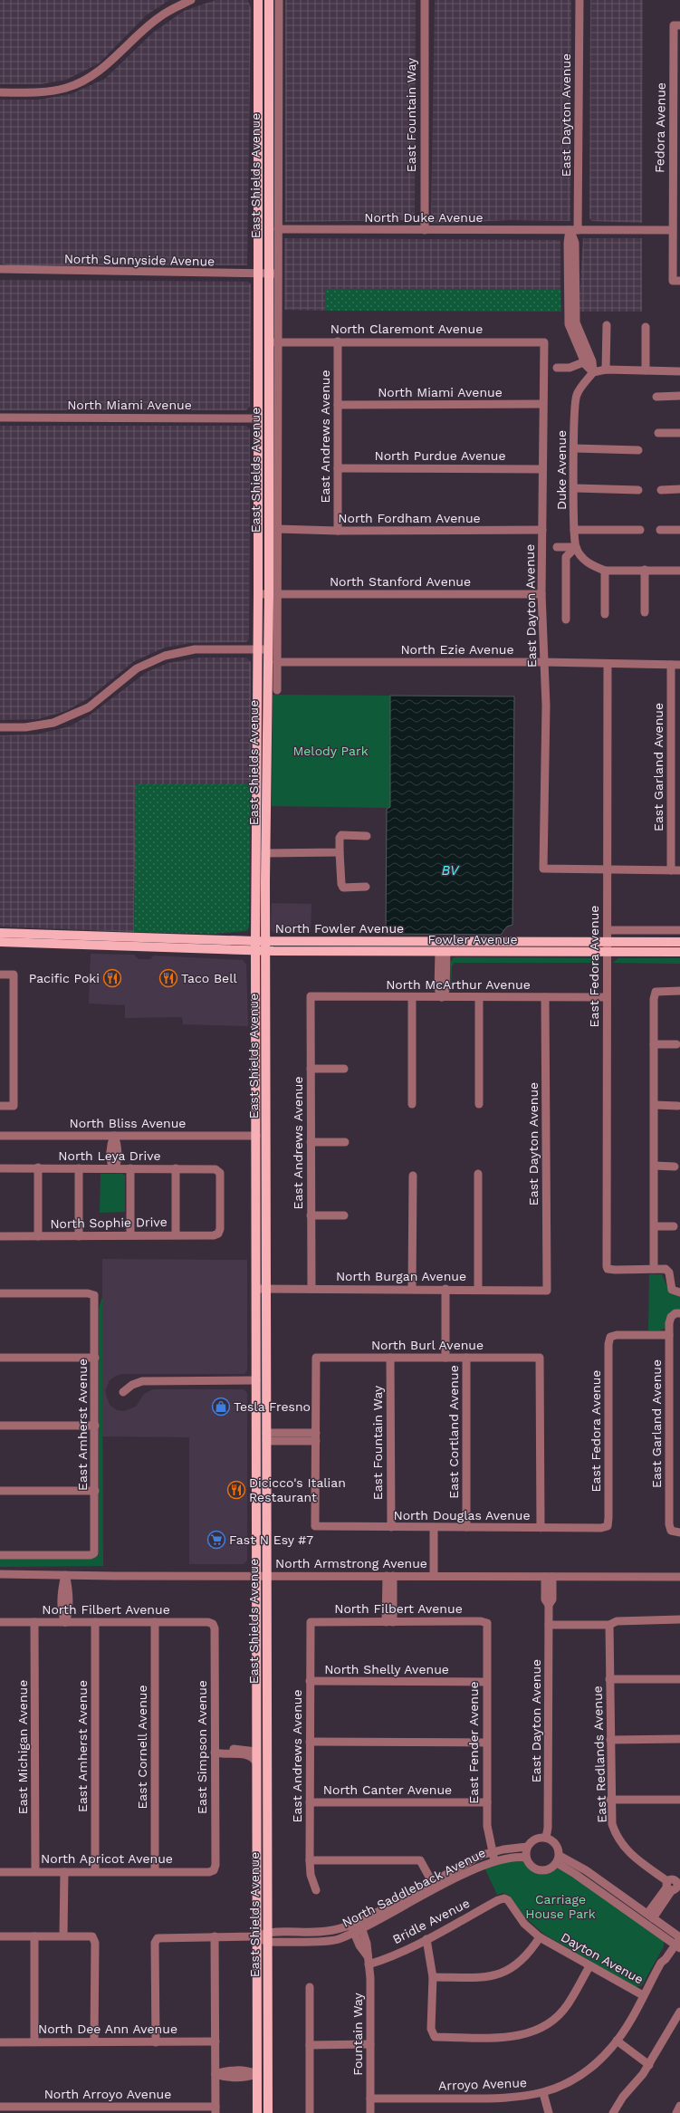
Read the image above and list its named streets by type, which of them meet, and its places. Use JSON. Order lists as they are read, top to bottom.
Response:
{
  "streets": {
    "main road": ["East Shields Avenue", "North Fowler Avenue", "Fowler Avenue"],
    "street": [
      "East Fountain Way",
      "East Dayton Avenue",
      "Fedora Avenue",
      "North Duke Avenue",
      "North Sunnyside Avenue",
      "North Claremont Avenue",
      "North Miami Avenue",
      "East Andrews Avenue",
      "North Purdue Avenue",
      "Duke Avenue",
      "North Fordham Avenue",
      "North Stanford Avenue",
      "North Ezie Avenue",
      "East Garland Avenue",
      "East Fedora Avenue",
      "North McArthur Avenue",
      "North Bliss Avenue",
      "North Leya Drive",
      "North Sophie Drive",
      "North Burgan Avenue",
      "North Burl Avenue",
      "East Amherst Avenue",
      "East Cortland Avenue",
      "North Douglas Avenue",
      "North Armstrong Avenue",
      "North Filbert Avenue",
      "North Shelly Avenue",
      "East Fender Avenue",
      "East Michigan Avenue",
      "East Cornell Avenue",
      "East Simpson Avenue",
      "East Redlands Avenue",
      "North Canter Avenue",
      "North Apricot Avenue",
      "North Saddleback Avenue",
      "Bridle Avenue",
      "Dayton Avenue",
      "North Dee Ann Avenue",
      "Fountain Way",
      "Arroyo Avenue",
      "North Arroyo Avenue"
    ]
  },
  "crossings": [
    ["East Fountain Way", "North Duke Avenue"],
    ["East Fountain Way", "North Burl Avenue"],
    ["East Fountain Way", "North Douglas Avenue"],
    ["East Dayton Avenue", "North Duke Avenue"],
    ["East Dayton Avenue", "North Claremont Avenue"],
    ["East Dayton Avenue", "North Miami Avenue"],
    ["East Dayton Avenue", "North Purdue Avenue"],
    ["East Dayton Avenue", "North Fordham Avenue"],
    ["East Dayton Avenue", "North Stanford Avenue"],
    ["East Dayton Avenue", "North Ezie Avenue"],
    ["East Dayton Avenue", "East Fedora Avenue"],
    ["East Dayton Avenue", "North McArthur Avenue"],
    ["East Dayton Avenue", "North Burgan Avenue"],
    ["East Dayton Avenue", "North Armstrong Avenue"],
    ["East Dayton Avenue", "North Saddleback Avenue"],
    ["Fedora Avenue", "North Duke Avenue"],
    ["East Shields Avenue", "North Duke Avenue"],
    ["East Shields Avenue", "North Sunnyside Avenue"],
    ["East Shields Avenue", "North Claremont Avenue"],
    ["East Shields Avenue", "North Miami Avenue"],
    ["East Shields Avenue", "North Fordham Avenue"],
    ["East Shields Avenue", "North Stanford Avenue"],
    ["East Shields Avenue", "North Ezie Avenue"],
    ["East Shields Avenue", "North Fowler Avenue"],
    ["East Shields Avenue", "Fowler Avenue"],
    ["East Shields Avenue", "North Bliss Avenue"],
    ["East Shields Avenue", "North Burgan Avenue"],
    ["East Shields Avenue", "North Armstrong Avenue"],
    ["East Shields Avenue", "North Saddleback Avenue"],
    ["North Claremont Avenue", "East Andrews Avenue"],
    ["North Miami Avenue", "East Andrews Avenue"],
    ["East Andrews Avenue", "North Purdue Avenue"],
    ["East Andrews Avenue", "North Fordham Avenue"],
    ["East Andrews Avenue", "North McArthur Avenue"],
    ["East Andrews Avenue", "North Burgan Avenue"],
    ["East Andrews Avenue", "North Filbert Avenue"],
    ["East Andrews Avenue", "North Shelly Avenue"],
    ["East Andrews Avenue", "North Canter Avenue"],
    ["North Ezie Avenue", "East Garland Avenue"],
    ["North Ezie Avenue", "East Fedora Avenue"],
    ["East Garland Avenue", "East Fedora Avenue"],
    ["North Fowler Avenue", "Fowler Avenue"],
    ["North Fowler Avenue", "East Fedora Avenue"],
    ["Fowler Avenue", "East Fedora Avenue"],
    ["East Fedora Avenue", "North McArthur Avenue"],
    ["East Fedora Avenue", "North Douglas Avenue"],
    ["North Leya Drive", "North Sophie Drive"],
    ["North Burgan Avenue", "East Cortland Avenue"],
    ["North Burl Avenue", "East Cortland Avenue"],
    ["North Burl Avenue", "North Douglas Avenue"],
    ["East Amherst Avenue", "North Filbert Avenue"],
    ["East Amherst Avenue", "North Apricot Avenue"],
    ["East Cortland Avenue", "North Douglas Avenue"],
    ["North Filbert Avenue", "East Fender Avenue"],
    ["North Filbert Avenue", "East Michigan Avenue"],
    ["North Filbert Avenue", "East Cornell Avenue"],
    ["North Filbert Avenue", "East Simpson Avenue"],
    ["North Shelly Avenue", "East Fender Avenue"],
    ["East Fender Avenue", "North Canter Avenue"],
    ["East Fender Avenue", "North Saddleback Avenue"],
    ["East Michigan Avenue", "North Apricot Avenue"],
    ["East Cornell Avenue", "North Apricot Avenue"],
    ["East Simpson Avenue", "North Apricot Avenue"],
    ["North Saddleback Avenue", "Fountain Way"],
    ["Bridle Avenue", "Dayton Avenue"],
    ["Bridle Avenue", "Fountain Way"],
    ["Dayton Avenue", "Arroyo Avenue"],
    ["Fountain Way", "Arroyo Avenue"]
  ],
  "water": ["BV"],
  "parks": ["Melody Park", "Carriage House Park"],
  "places": {
    "restaurant": ["Pacific Poki", "Taco Bell", "Dicicco's Italian Restaurant"],
    "shop": ["Tesla Fresno"],
    "supermarket": ["Fast N Esy #7"]
  }
}
